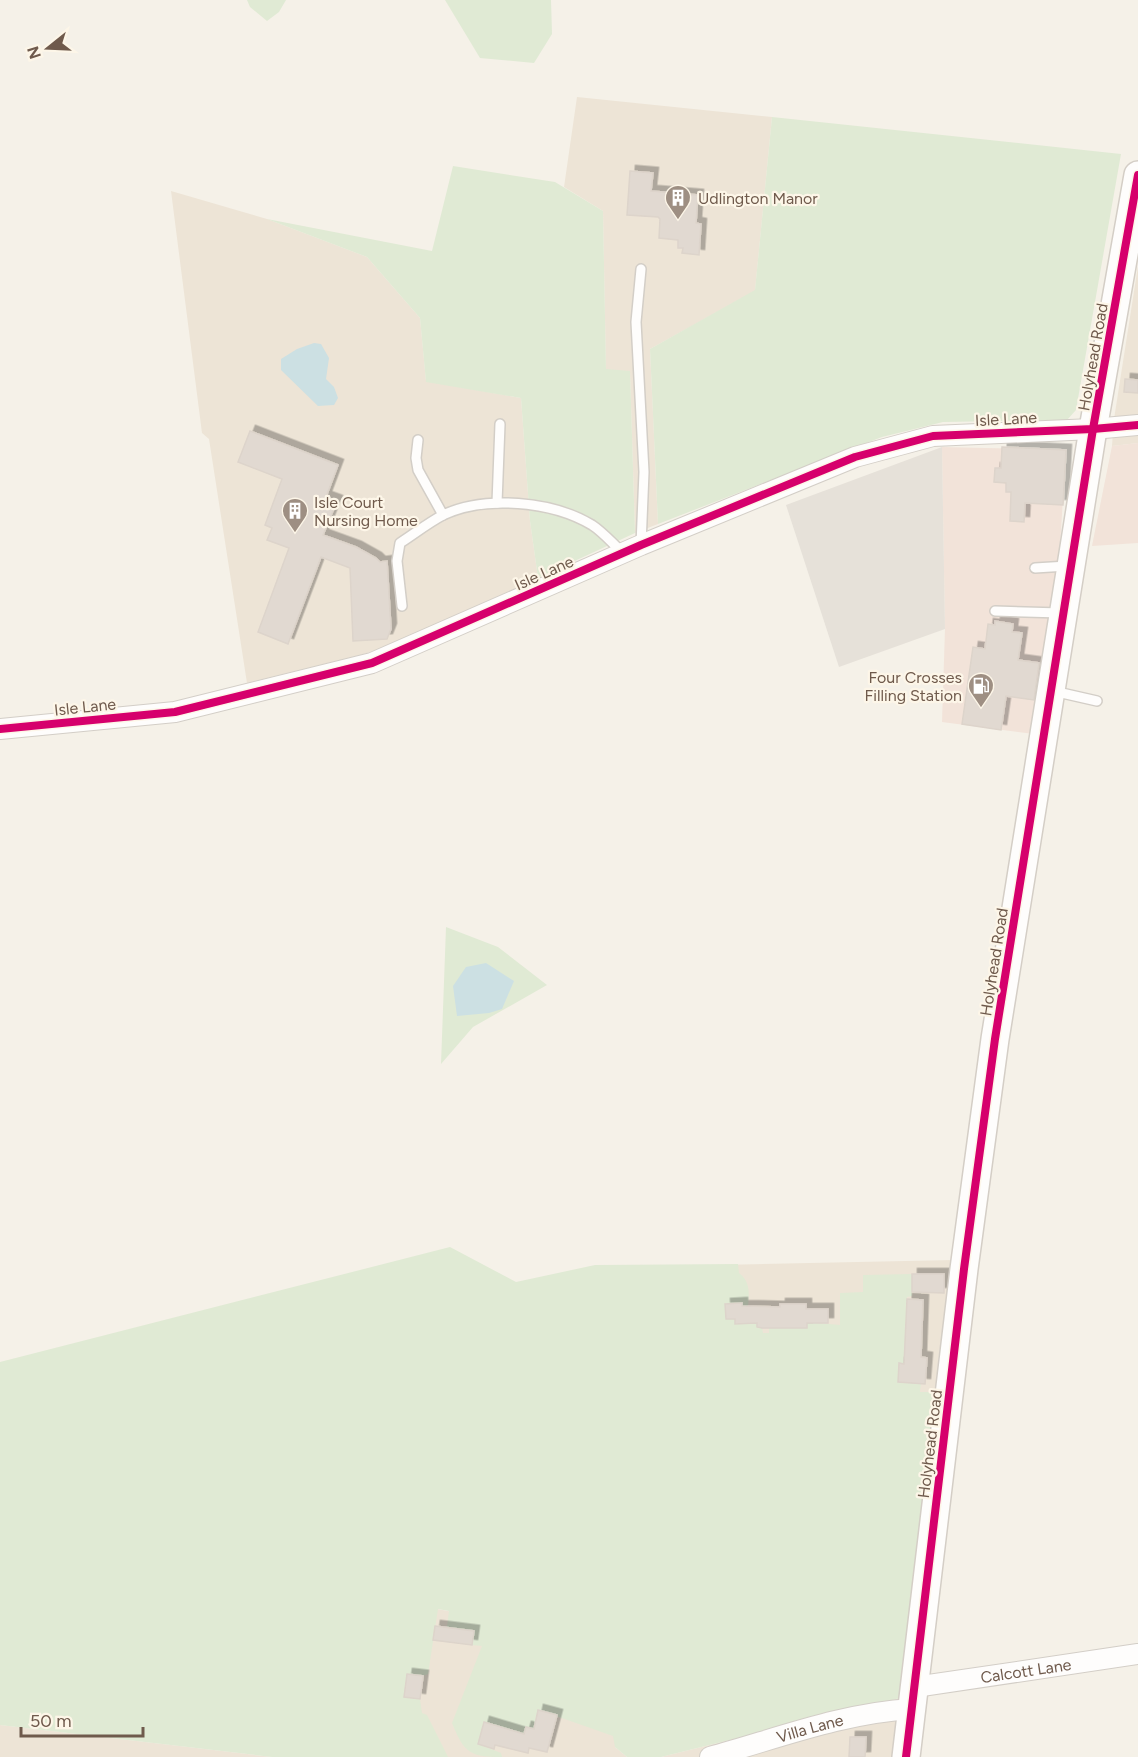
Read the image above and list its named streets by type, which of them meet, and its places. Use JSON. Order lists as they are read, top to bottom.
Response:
{
  "streets": {
    "main road": ["Holyhead Road"],
    "street": ["Isle Lane", "Calcott Lane", "Villa Lane"]
  },
  "crossings": [
    ["Holyhead Road", "Isle Lane"],
    ["Holyhead Road", "Calcott Lane"],
    ["Holyhead Road", "Villa Lane"],
    ["Calcott Lane", "Villa Lane"]
  ],
  "places": {
    "building": ["Udlington Manor", "Isle Court Nursing Home"],
    "fuel station": ["Four Crosses Filling Station"]
  },
  "scale_bar": "50 m",
  "north": "left"
}
